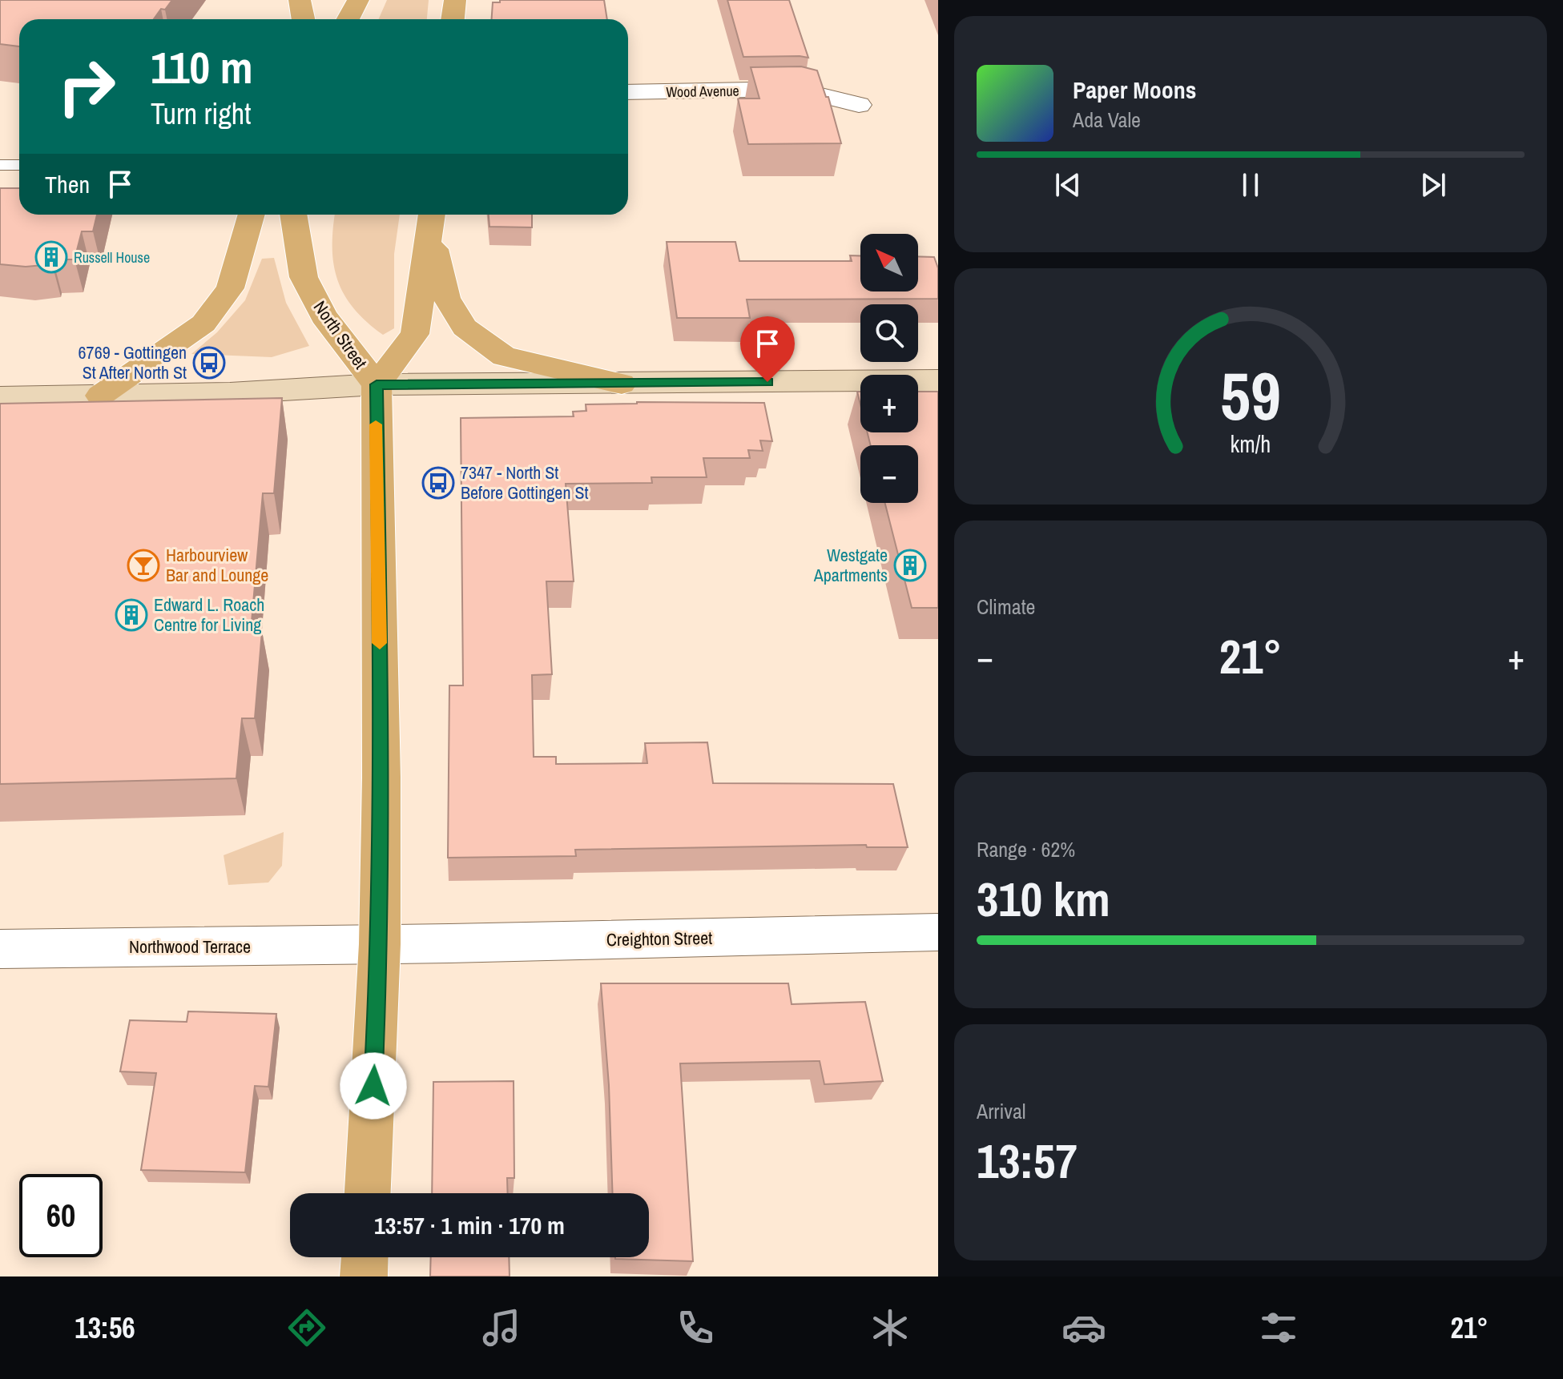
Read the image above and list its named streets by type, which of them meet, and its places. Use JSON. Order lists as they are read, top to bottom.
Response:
{
  "streets": {
    "main road": ["North Street"],
    "street": ["Wood Avenue", "Creighton Street", "Northwood Terrace"]
  },
  "crossings": [
    ["North Street", "Creighton Street"],
    ["North Street", "Northwood Terrace"],
    ["Creighton Street", "Northwood Terrace"]
  ],
  "places": {
    "building": ["Russell House", "Westgate Apartments", "Edward L. Roach Centre for Living"],
    "bus stop": ["6769 - Gottingen St After North St", "7347 - North St Before Gottingen St"],
    "bar": ["Harbourview Bar and Lounge"]
  },
  "north": "top left",
  "page": {
    "turn": ["110 m", "Turn right"],
    "song": ["Paper Moons", "Ada Vale"],
    "then": "Then",
    "map_buttons": ["+", "−"],
    "tile": [
      "Climate",
      ["Range · 62%", "310 km"],
      ["Arrival", "13:57"]
    ],
    "heat": ["−", "21°", "+"],
    "limit": "60",
    "trip": "13:57 · 1 min · 170 m",
    "tabs": ["13:56", "21°"],
    "gauge": ["59", "km/h"]
  }
}
